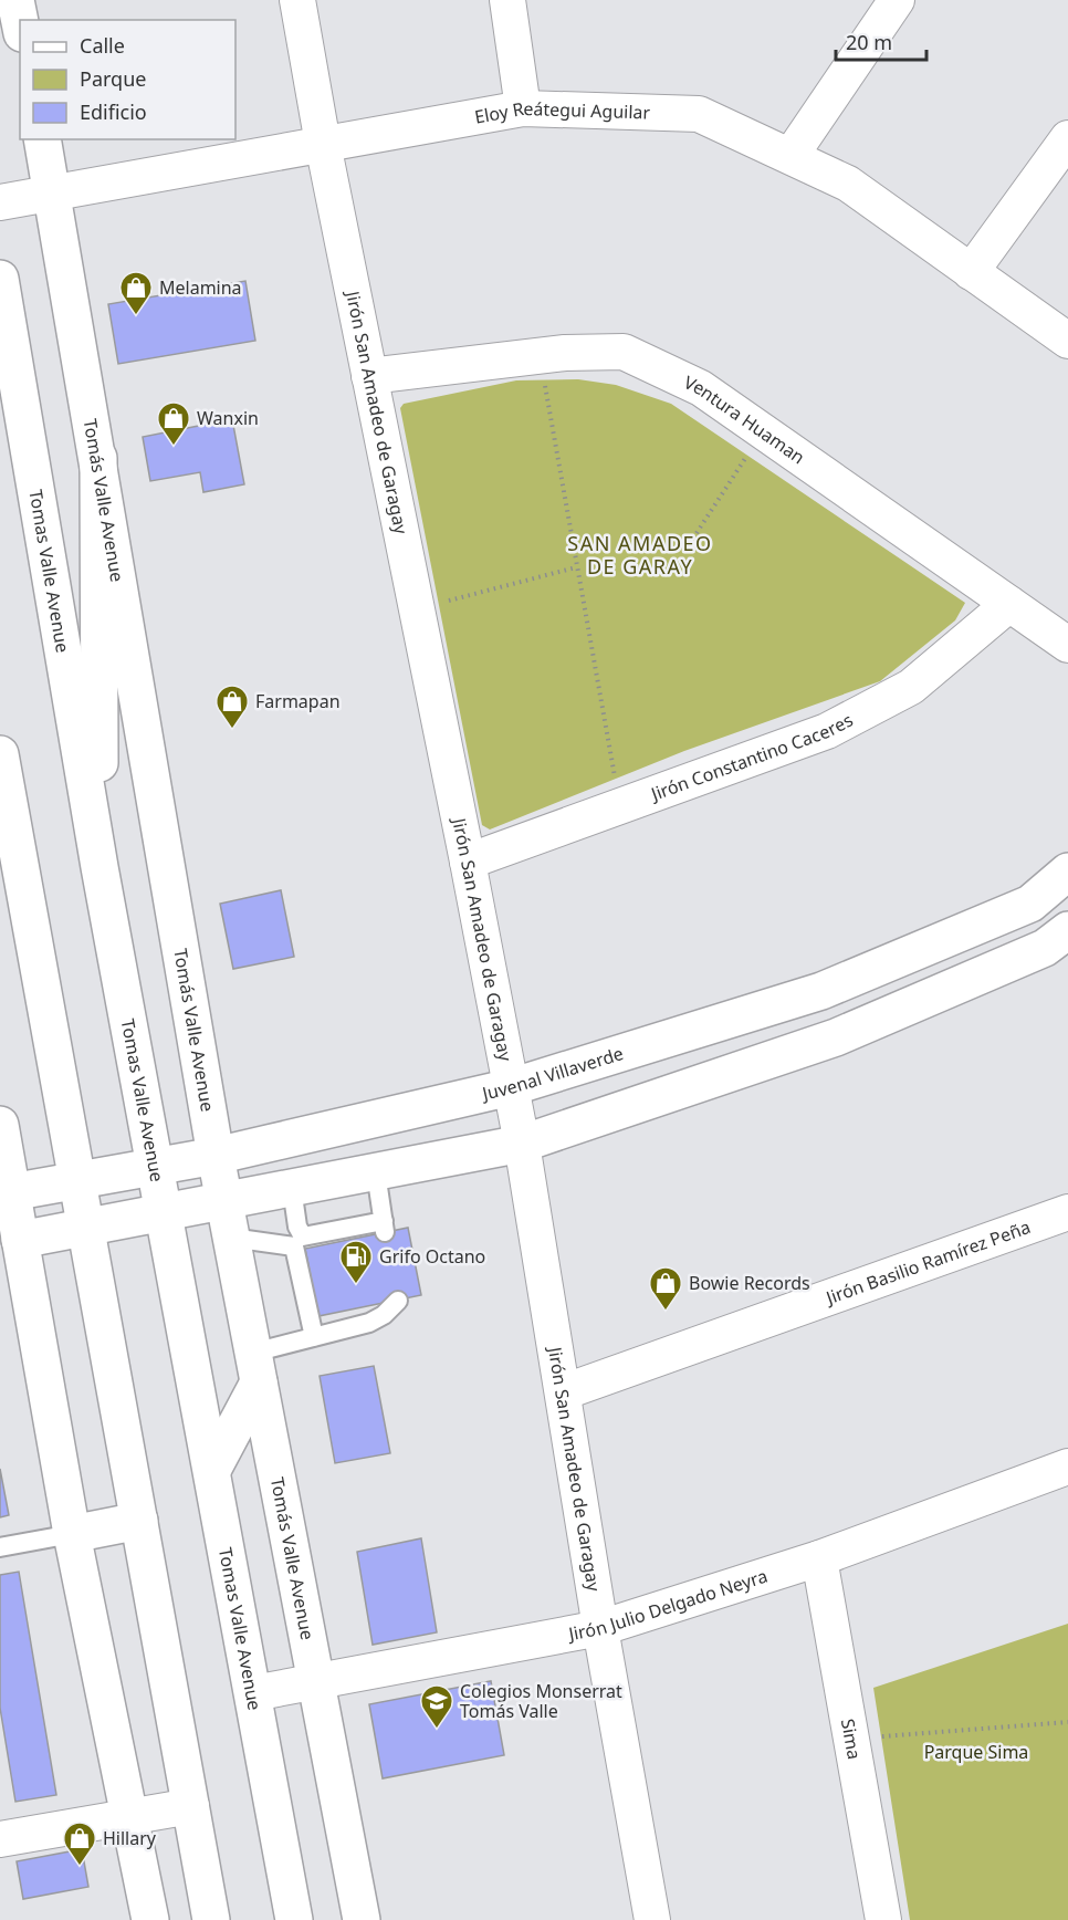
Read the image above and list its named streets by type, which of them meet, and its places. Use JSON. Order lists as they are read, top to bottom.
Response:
{
  "streets": {
    "main road": ["Tomás Valle Avenue", "Tomas Valle Avenue", "Juvenal Villaverde"],
    "street": [
      "Eloy Reátegui Aguilar",
      "Jirón San Amadeo de Garagay",
      "Ventura Huaman",
      "Jirón Constantino Caceres",
      "Jirón Basilio Ramírez Peña",
      "Jirón Julio Delgado Neyra",
      "Sima"
    ]
  },
  "crossings": [
    ["Eloy Reátegui Aguilar", "Jirón San Amadeo de Garagay"],
    ["Eloy Reátegui Aguilar", "Tomás Valle Avenue"],
    ["Jirón San Amadeo de Garagay", "Ventura Huaman"],
    ["Jirón San Amadeo de Garagay", "Jirón Constantino Caceres"],
    ["Jirón San Amadeo de Garagay", "Juvenal Villaverde"],
    ["Jirón San Amadeo de Garagay", "Jirón Basilio Ramírez Peña"],
    ["Jirón San Amadeo de Garagay", "Jirón Julio Delgado Neyra"],
    ["Ventura Huaman", "Jirón Constantino Caceres"],
    ["Tomás Valle Avenue", "Juvenal Villaverde"],
    ["Tomás Valle Avenue", "Jirón Julio Delgado Neyra"],
    ["Tomas Valle Avenue", "Juvenal Villaverde"],
    ["Tomas Valle Avenue", "Jirón Julio Delgado Neyra"],
    ["Jirón Julio Delgado Neyra", "Sima"]
  ],
  "districts": ["SAN AMADEO DE GARAY"],
  "parks": ["Parque Sima"],
  "places": {
    "shop": [
      "Melamina",
      "Wanxin",
      "Farmapan",
      "Bowie Records",
      "Hillary"
    ],
    "fuel station": ["Grifo Octano"],
    "school or university": ["Colegios Monserrat Tomás Valle"]
  },
  "legend": ["Calle", "Parque", "Edificio"],
  "scale_bar": "20 m"
}
